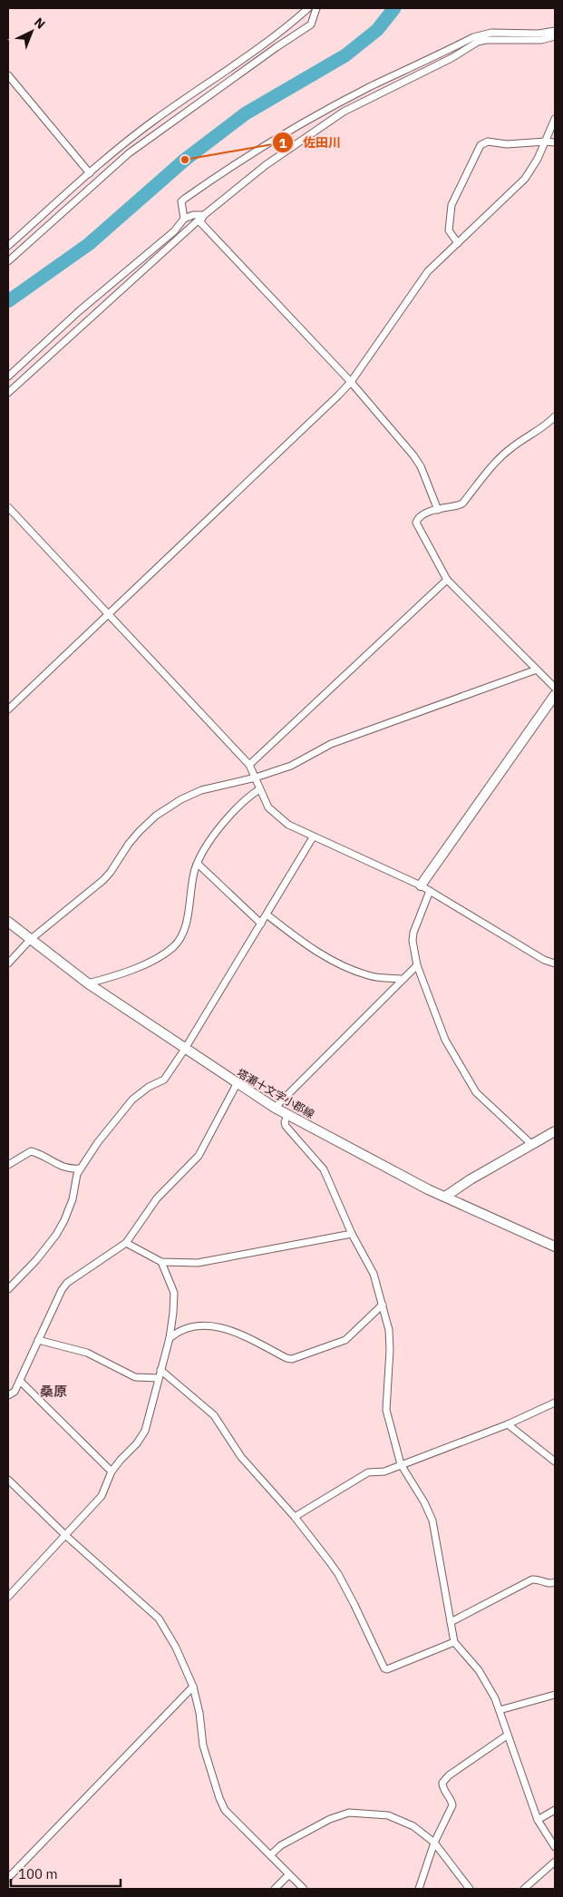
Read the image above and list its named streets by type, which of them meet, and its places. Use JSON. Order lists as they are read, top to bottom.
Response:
{
  "streets": {
    "main road": ["塔瀬十文字小郡線"]
  },
  "districts": ["桑原"],
  "places": ["佐田川"],
  "scale_bar": "100 m",
  "north": "top right"
}
